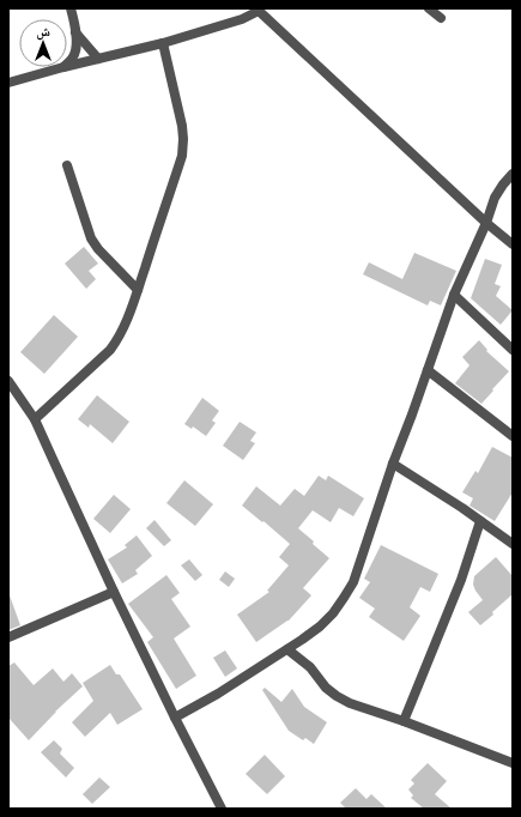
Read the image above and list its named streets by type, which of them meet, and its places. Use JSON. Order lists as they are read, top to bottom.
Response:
{
  "north": "top"
}
